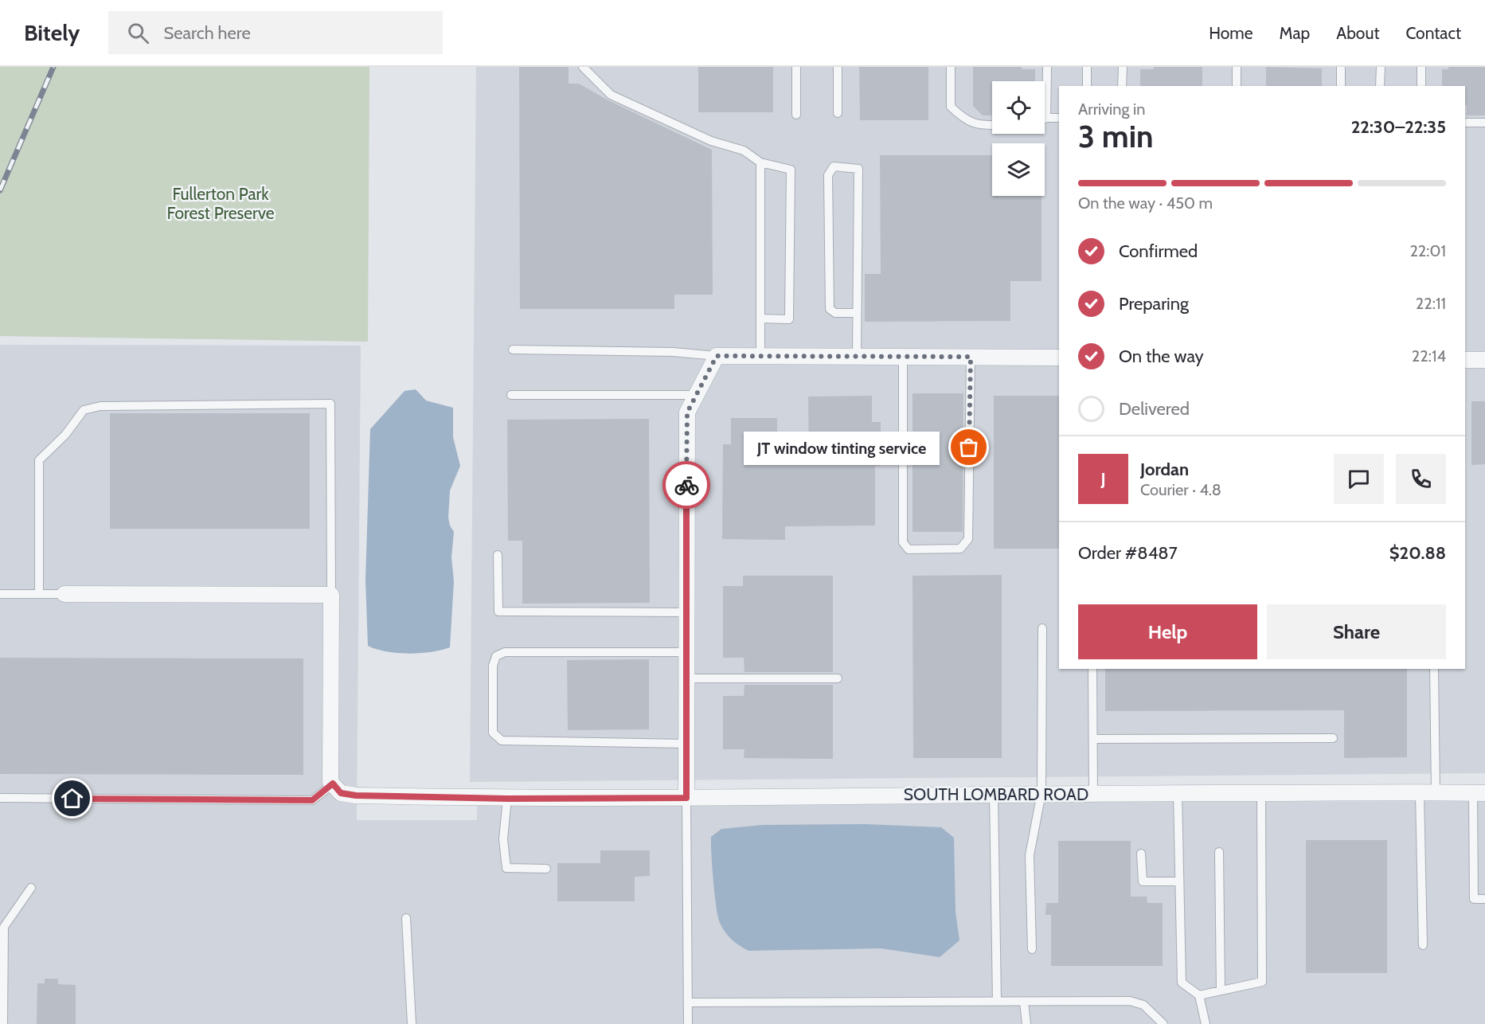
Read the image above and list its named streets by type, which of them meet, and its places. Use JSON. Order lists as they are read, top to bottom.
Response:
{
  "streets": {
    "street": ["SOUTH LOMBARD ROAD"]
  },
  "parks": ["Fullerton Park Forest Preserve"],
  "places": ["JT window tinting service"],
  "page": {
    "header": "Bitely",
    "search": "Search here",
    "nav": [
      "Home",
      "Map",
      "About",
      "Contact"
    ],
    "heading": ["3 min", "Arriving in", "22:30–22:35"],
    "panel": [
      "Jordan",
      "Courier · 4.8",
      "Order #8487",
      "$20.88"
    ],
    "bar": "On the way · 450 m",
    "list": [
      ["Confirmed", "22:01"],
      ["Preparing", "22:11"],
      ["On the way", "22:14"],
      "Delivered"
    ],
    "bubble": "JT window tinting service",
    "round": "J",
    "buttons": ["Help", "Share"]
  }
}
